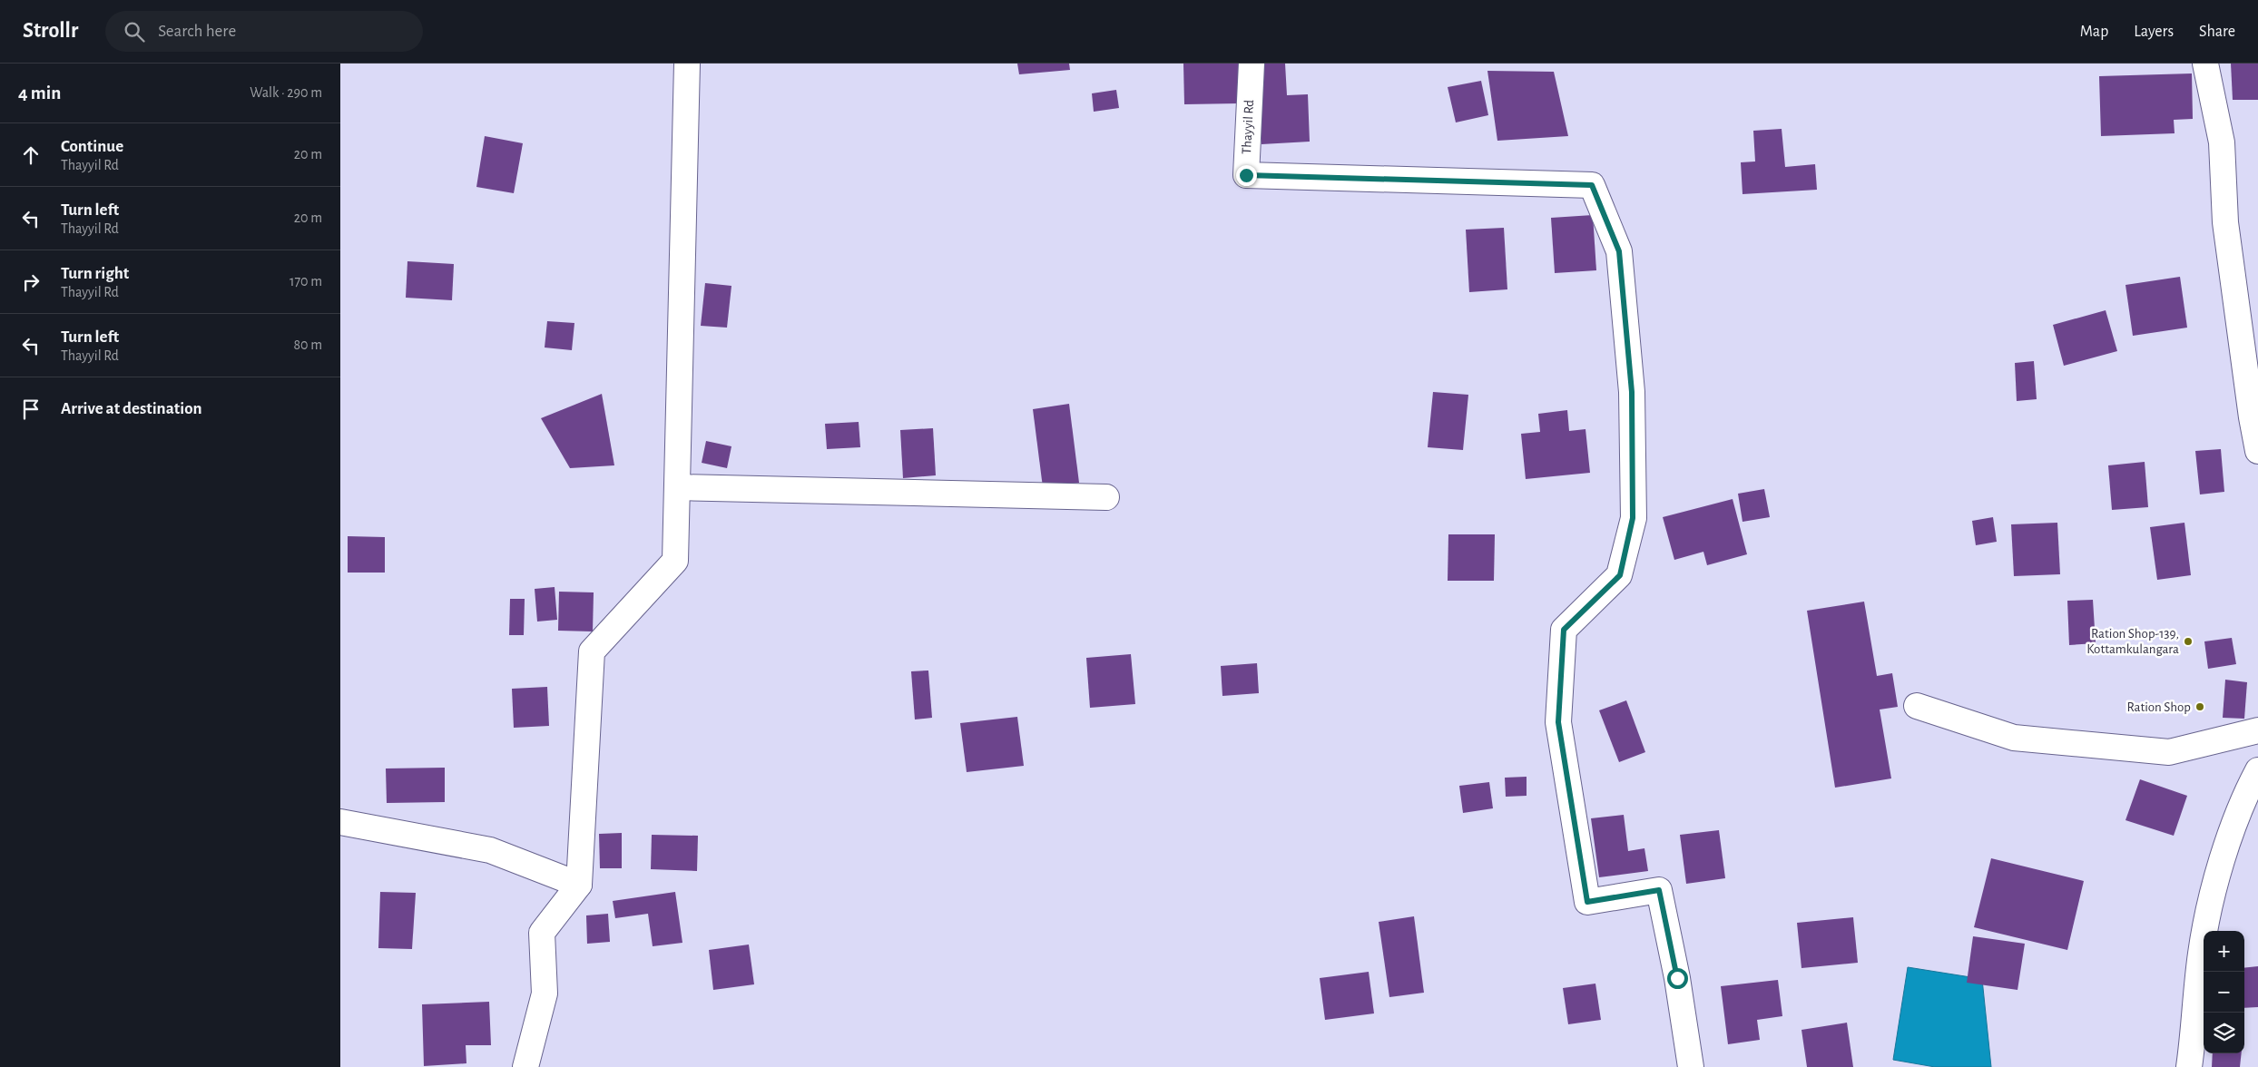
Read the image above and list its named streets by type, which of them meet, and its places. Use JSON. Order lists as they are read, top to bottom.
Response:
{
  "streets": {
    "street": ["Thayyil Rd"]
  },
  "places": ["Ration Shop-139, Kottamkulangara", "Ration Shop"],
  "page": {
    "header": "Strollr",
    "search": "Search here",
    "nav": ["Map", "Layers", "Share"],
    "heading": ["4 min", "Walk · 290 m"],
    "list": [
      ["Continue", "Thayyil Rd", "20 m"],
      ["Turn left", "Thayyil Rd", "20 m"],
      ["Turn right", "Thayyil Rd", "170 m"],
      ["Turn left", "Thayyil Rd", "80 m"],
      "Arrive at destination"
    ],
    "map_buttons": ["+", "−"]
  }
}
